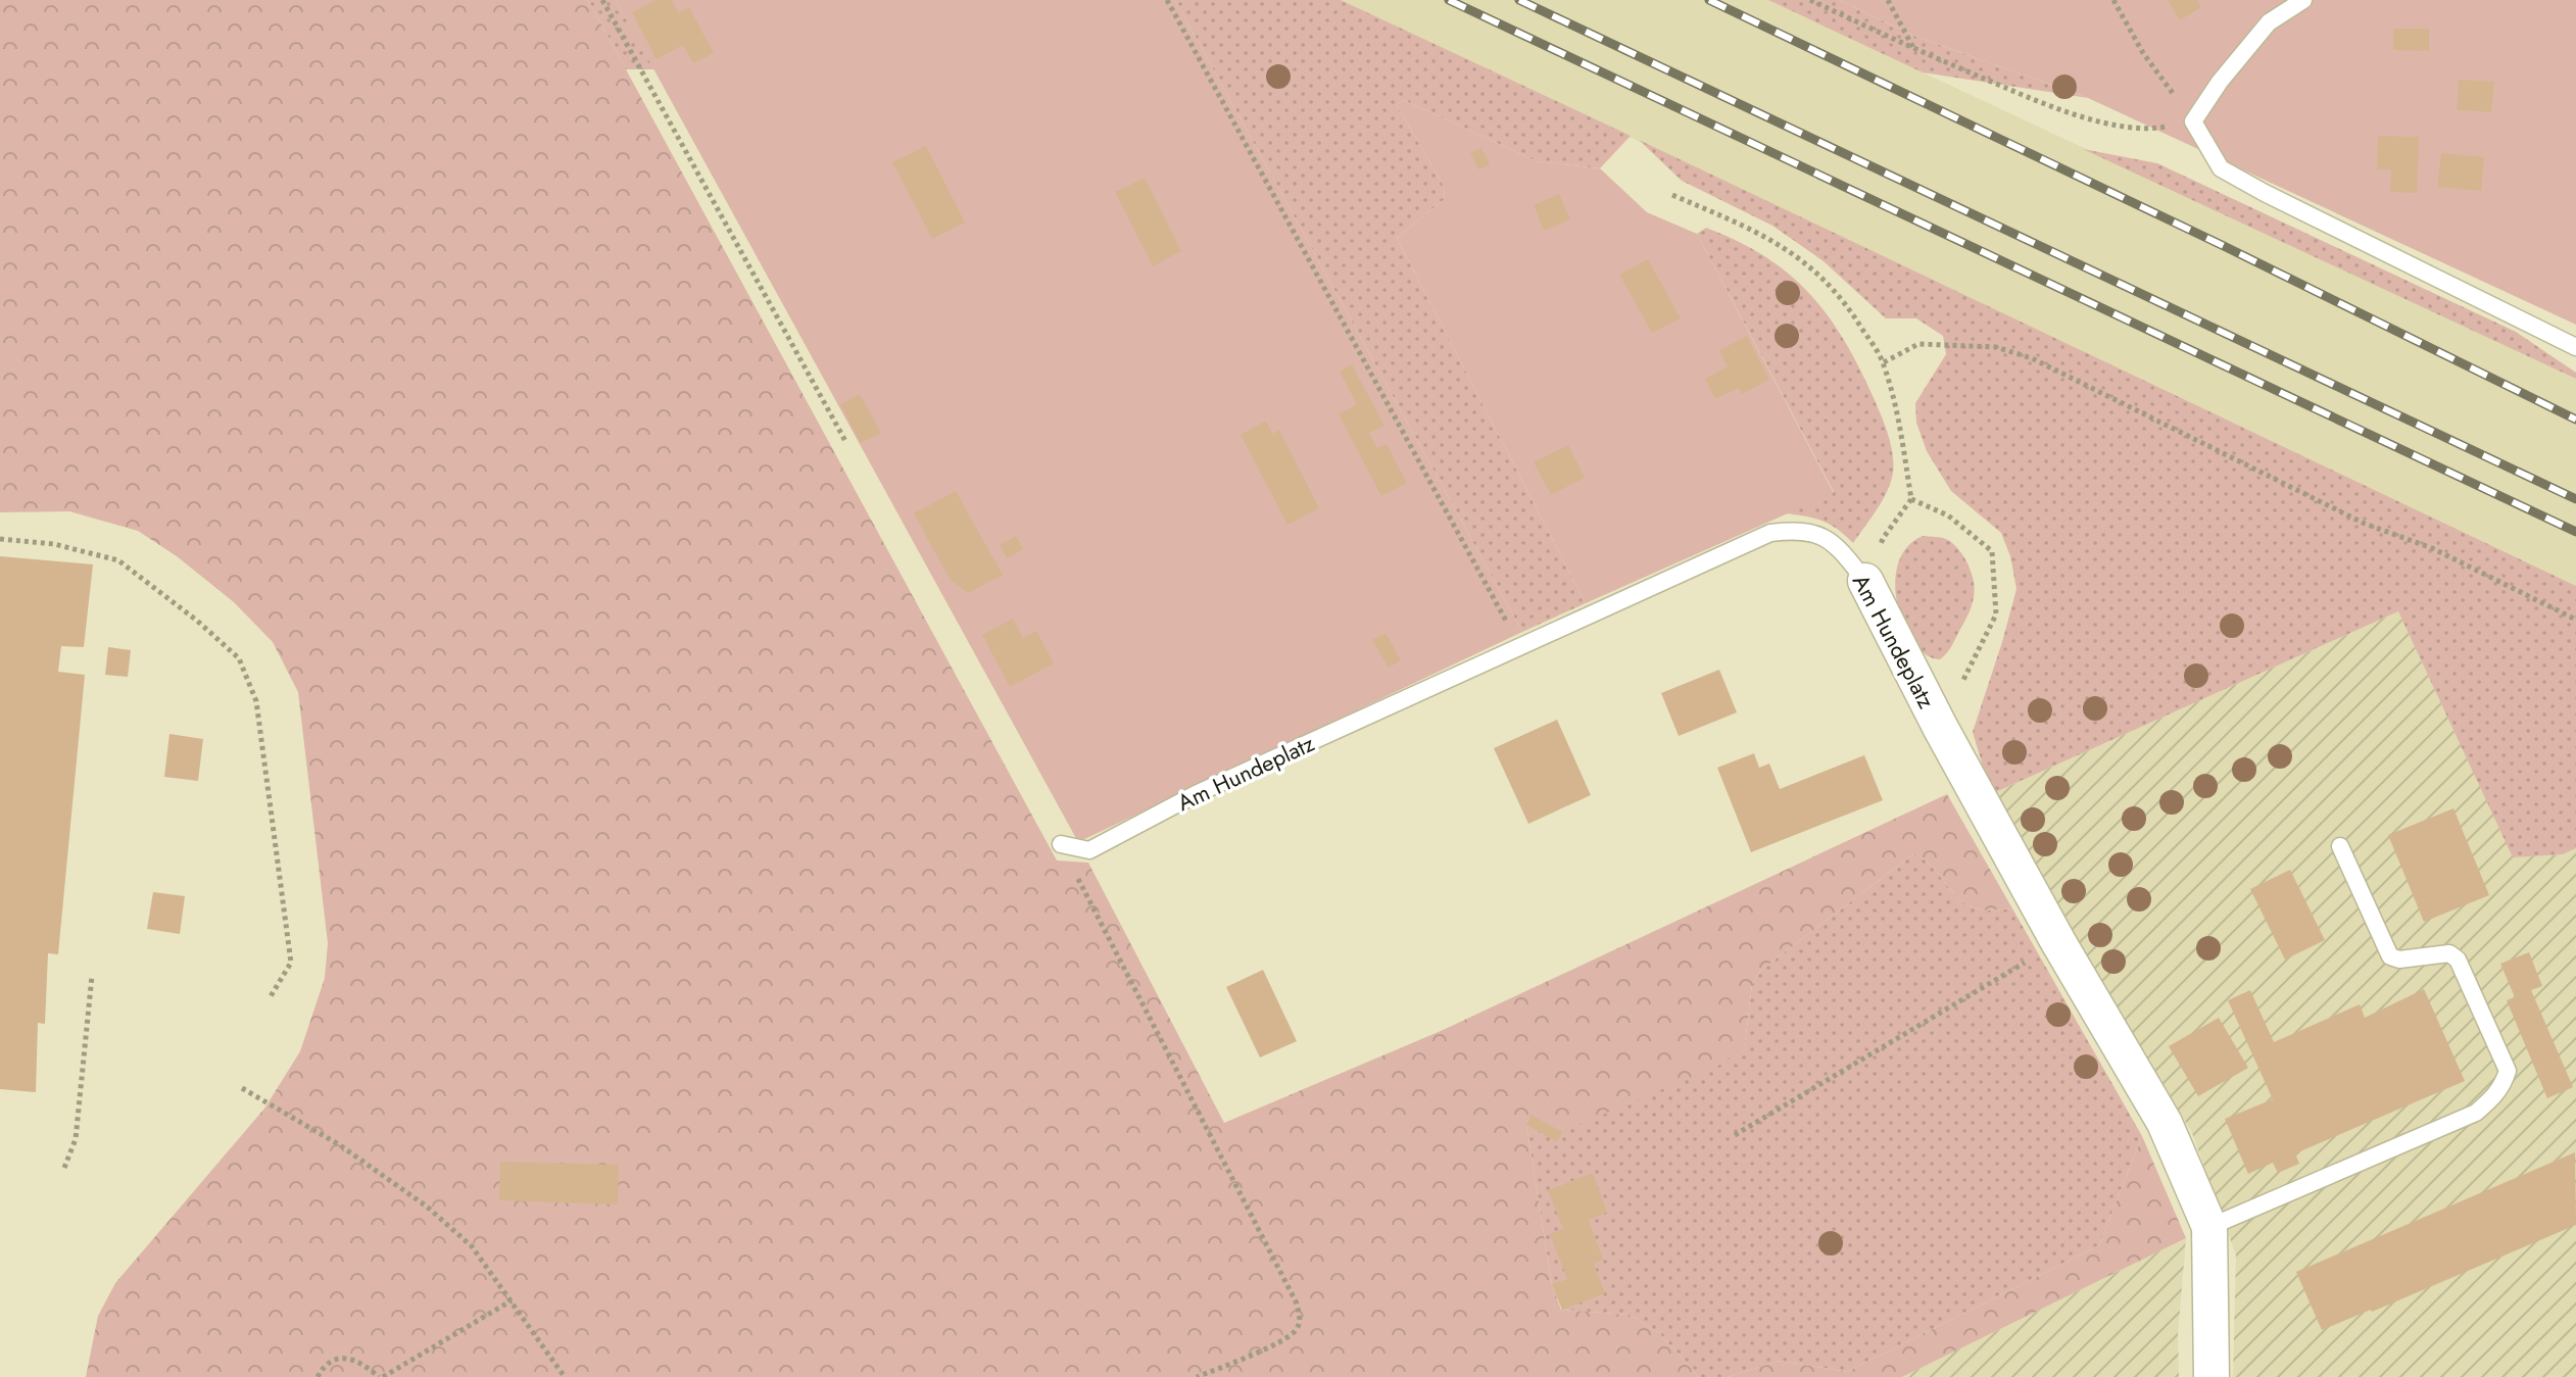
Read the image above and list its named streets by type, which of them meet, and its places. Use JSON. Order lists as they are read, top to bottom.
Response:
{
  "streets": {
    "street": ["Am Hundeplatz"]
  }
}
